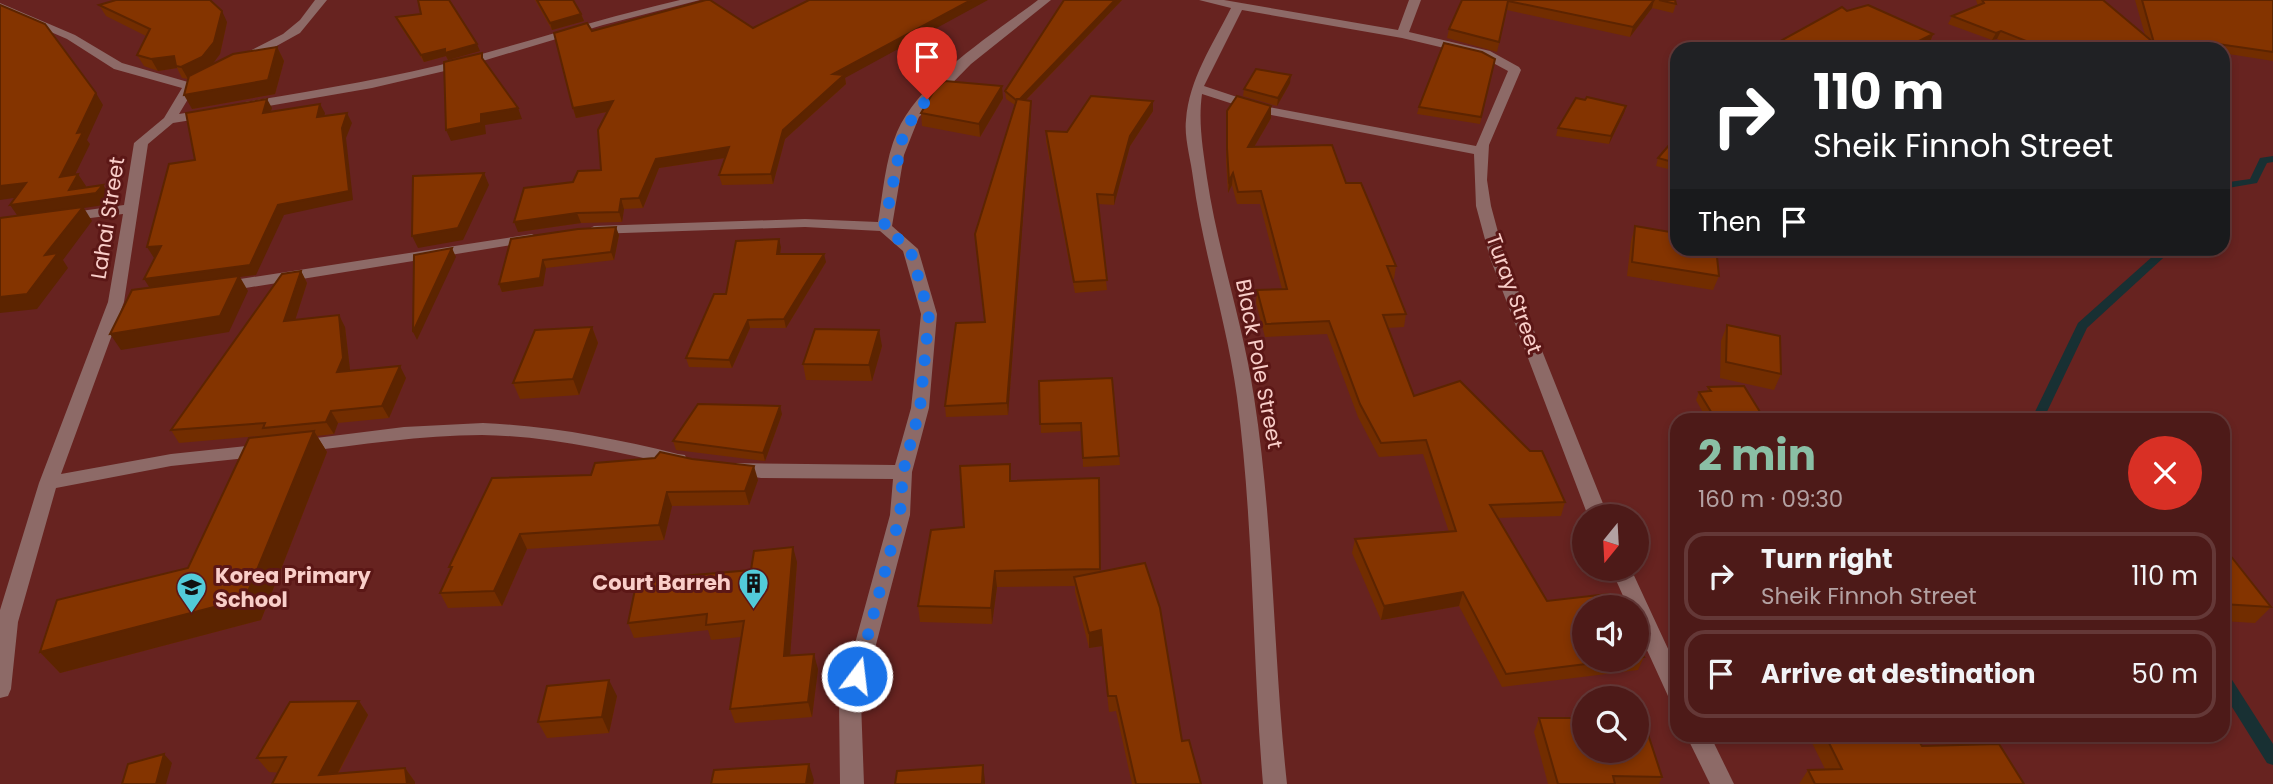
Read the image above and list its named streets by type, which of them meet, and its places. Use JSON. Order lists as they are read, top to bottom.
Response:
{
  "streets": {
    "street": ["Lahai Street", "Turay Street", "Black Pole Street"]
  },
  "places": {
    "building": ["Court Barreh"],
    "school or university": ["Korea Primary School"]
  },
  "north": "bottom",
  "page": {
    "turn": ["110 m", "Sheik Finnoh Street"],
    "then": "Then",
    "heading": ["2 min", "160 m · 09:30"],
    "list": [
      {
        "name": "Turn right",
        "note": "Sheik Finnoh Street",
        "value": "110 m"
      },
      {
        "name": "Arrive at destination",
        "value": "50 m"
      }
    ]
  }
}
